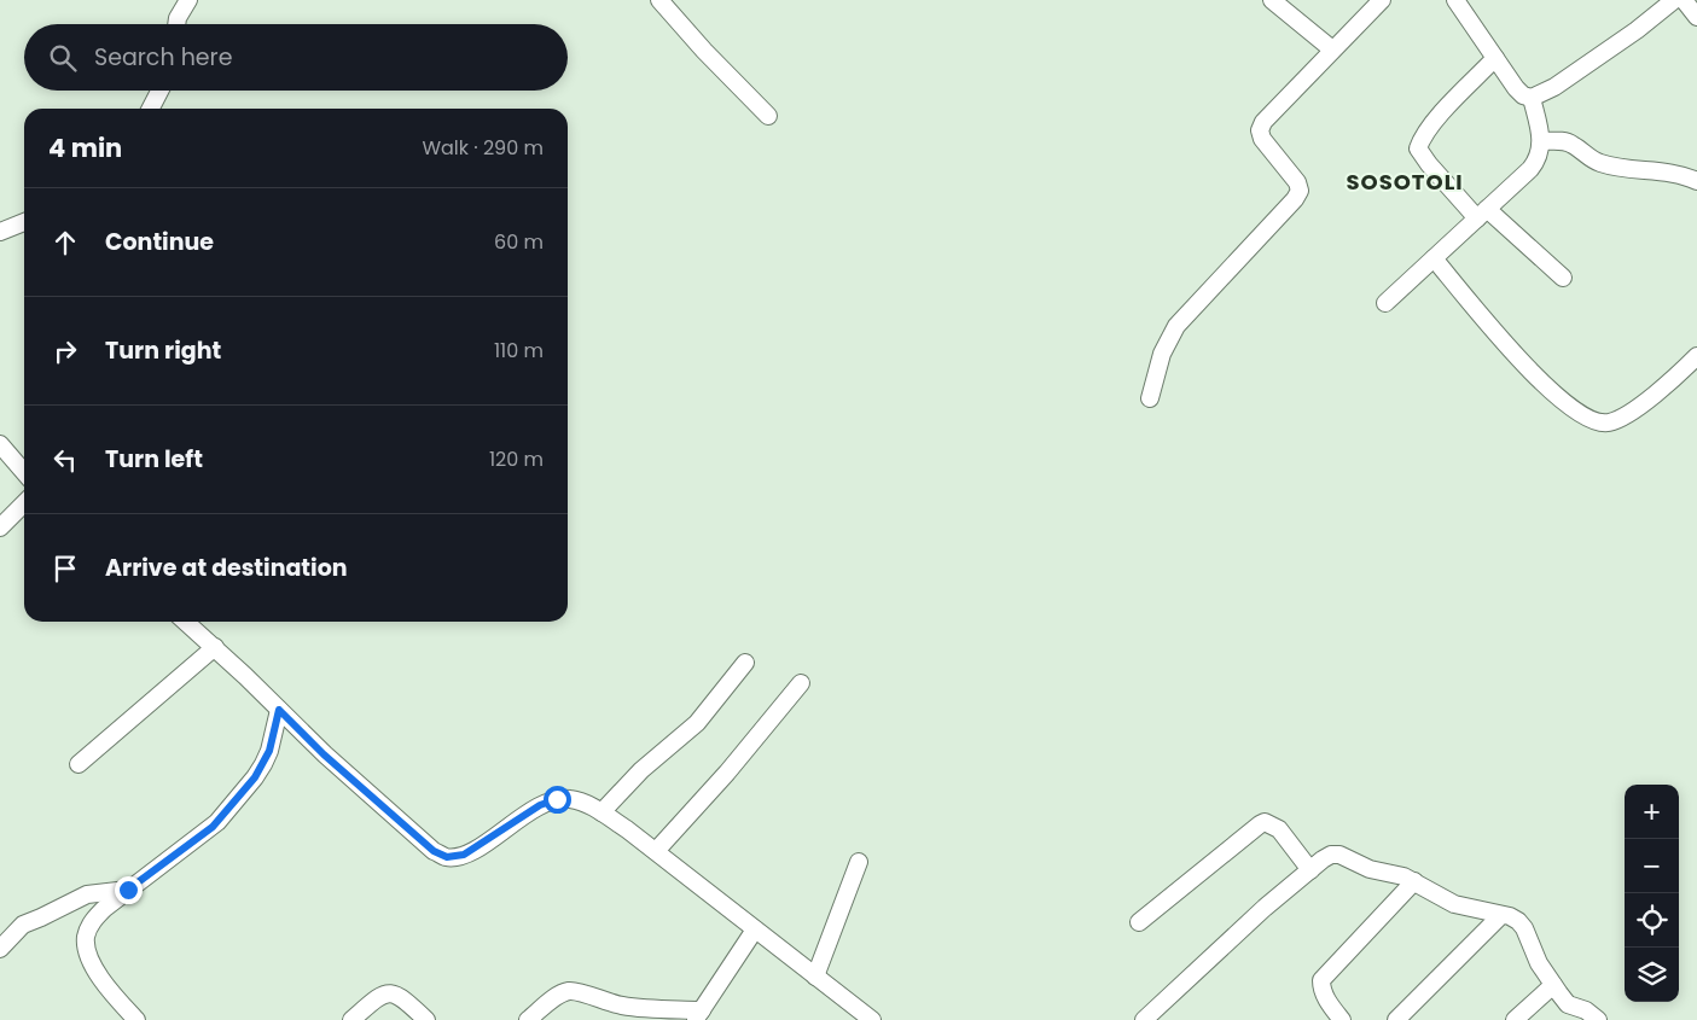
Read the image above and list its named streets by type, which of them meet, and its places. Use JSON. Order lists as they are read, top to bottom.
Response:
{
  "districts": ["SOSOTOLI"],
  "page": {
    "search": "Search here",
    "heading": ["4 min", "Walk · 290 m"],
    "list": [
      ["Continue", "60 m"],
      ["Turn right", "110 m"],
      ["Turn left", "120 m"],
      "Arrive at destination"
    ],
    "map_buttons": ["+", "−"]
  }
}
